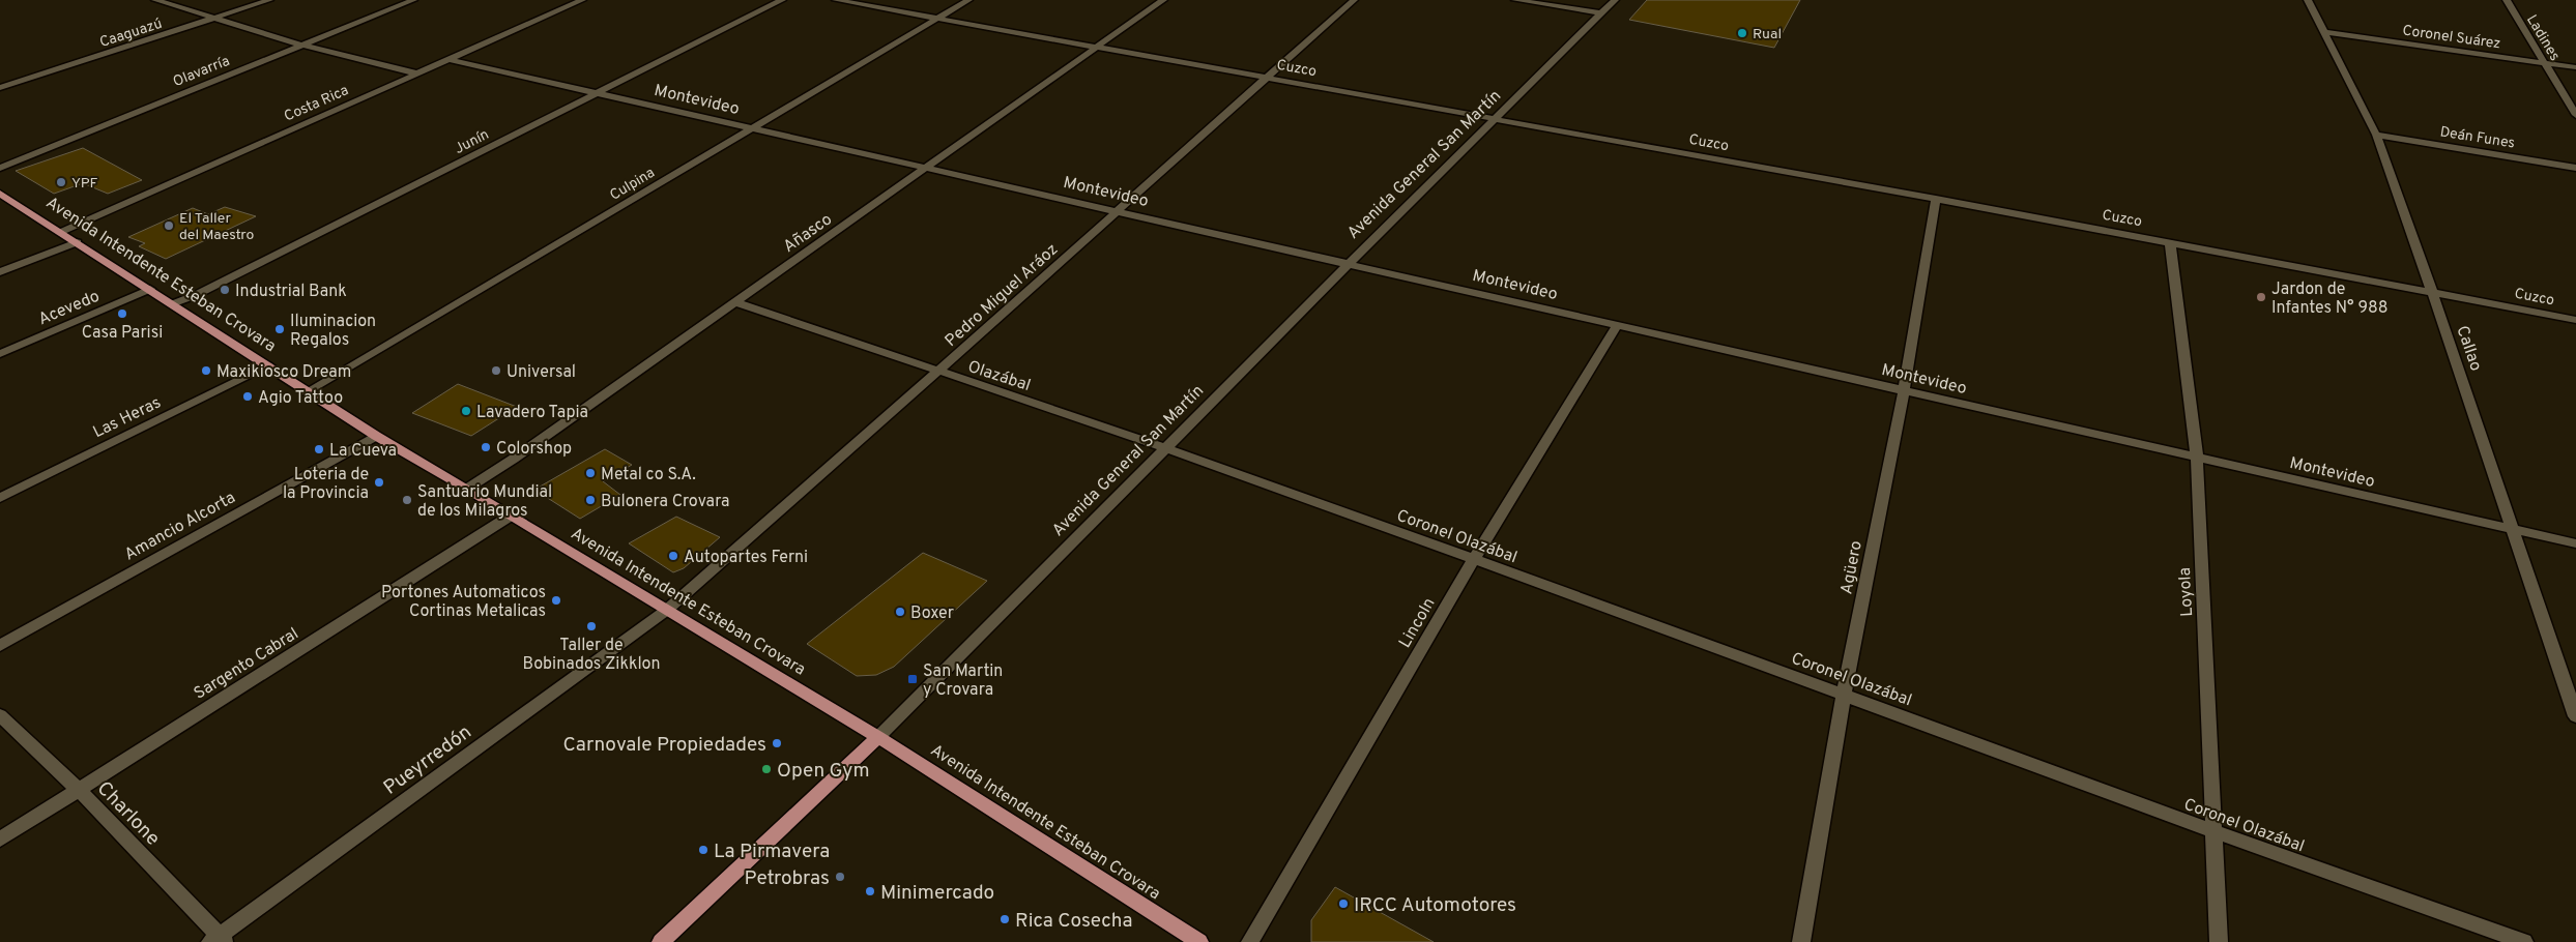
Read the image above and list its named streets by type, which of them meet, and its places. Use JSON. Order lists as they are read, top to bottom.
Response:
{
  "streets": {
    "main road": ["Avenida General San Martín", "Avenida Intendente Esteban Crovara"],
    "street": [
      "Caaguazú",
      "Coronel Suárez",
      "Ladines",
      "Cuzco",
      "Olavarría",
      "Montevideo",
      "Costa Rica",
      "Deán Funes",
      "Junín",
      "Culpina",
      "Añasco",
      "Pedro Miguel Aráoz",
      "Acevedo",
      "Callao",
      "Olazábal",
      "Las Heras",
      "Amancio Alcorta",
      "Coronel Olazábal",
      "Agüero",
      "Loyola",
      "Lincoln",
      "Sargento Cabral",
      "Pueyrredón",
      "Charlone"
    ]
  },
  "crossings": [
    ["Coronel Suárez", "Ladines"],
    ["Coronel Suárez", "Callao"],
    ["Cuzco", "Avenida General San Martín"],
    ["Cuzco", "Culpina"],
    ["Cuzco", "Añasco"],
    ["Cuzco", "Pedro Miguel Aráoz"],
    ["Cuzco", "Callao"],
    ["Cuzco", "Agüero"],
    ["Cuzco", "Loyola"],
    ["Montevideo", "Costa Rica"],
    ["Montevideo", "Junín"],
    ["Montevideo", "Avenida General San Martín"],
    ["Montevideo", "Culpina"],
    ["Montevideo", "Añasco"],
    ["Montevideo", "Pedro Miguel Aráoz"],
    ["Montevideo", "Callao"],
    ["Montevideo", "Agüero"],
    ["Montevideo", "Loyola"],
    ["Montevideo", "Lincoln"],
    ["Costa Rica", "Avenida Intendente Esteban Crovara"],
    ["Deán Funes", "Callao"],
    ["Junín", "Avenida Intendente Esteban Crovara"],
    ["Avenida General San Martín", "Avenida Intendente Esteban Crovara"],
    ["Avenida General San Martín", "Olazábal"],
    ["Avenida General San Martín", "Coronel Olazábal"],
    ["Culpina", "Avenida Intendente Esteban Crovara"],
    ["Añasco", "Avenida Intendente Esteban Crovara"],
    ["Añasco", "Olazábal"],
    ["Avenida Intendente Esteban Crovara", "Pedro Miguel Aráoz"],
    ["Avenida Intendente Esteban Crovara", "Acevedo"],
    ["Avenida Intendente Esteban Crovara", "Las Heras"],
    ["Avenida Intendente Esteban Crovara", "Amancio Alcorta"],
    ["Avenida Intendente Esteban Crovara", "Sargento Cabral"],
    ["Avenida Intendente Esteban Crovara", "Pueyrredón"],
    ["Pedro Miguel Aráoz", "Olazábal"],
    ["Pedro Miguel Aráoz", "Pueyrredón"],
    ["Olazábal", "Coronel Olazábal"],
    ["Coronel Olazábal", "Agüero"],
    ["Coronel Olazábal", "Loyola"],
    ["Coronel Olazábal", "Lincoln"],
    ["Sargento Cabral", "Charlone"],
    ["Pueyrredón", "Charlone"]
  ],
  "places": {
    "other": [
      "Rual",
      "YPF",
      "El Taller del Maestro",
      "Industrial Bank",
      "Jardon de Infantes N° 988",
      "Casa Parisi",
      "Iluminacion Regalos",
      "Maxikiosco Dream",
      "Universal",
      "Agio Tattoo",
      "Lavadero Tapia",
      "Colorshop",
      "La Cueva",
      "Metal co S.A.",
      "Loteria de la Provincia",
      "Santuario Mundial de los Milagros",
      "Bulonera Crovara",
      "Autopartes Ferni",
      "Portones Automaticos Cortinas Metalicas",
      "Boxer",
      "Taller de Bobinados Zikklon",
      "Carnovale Propiedades",
      "Open Gym",
      "La Pirmavera",
      "Petrobras",
      "Minimercado",
      "IRCC Automotores",
      "Rica Cosecha"
    ],
    "transit": ["San Martin y Crovara"]
  }
}
